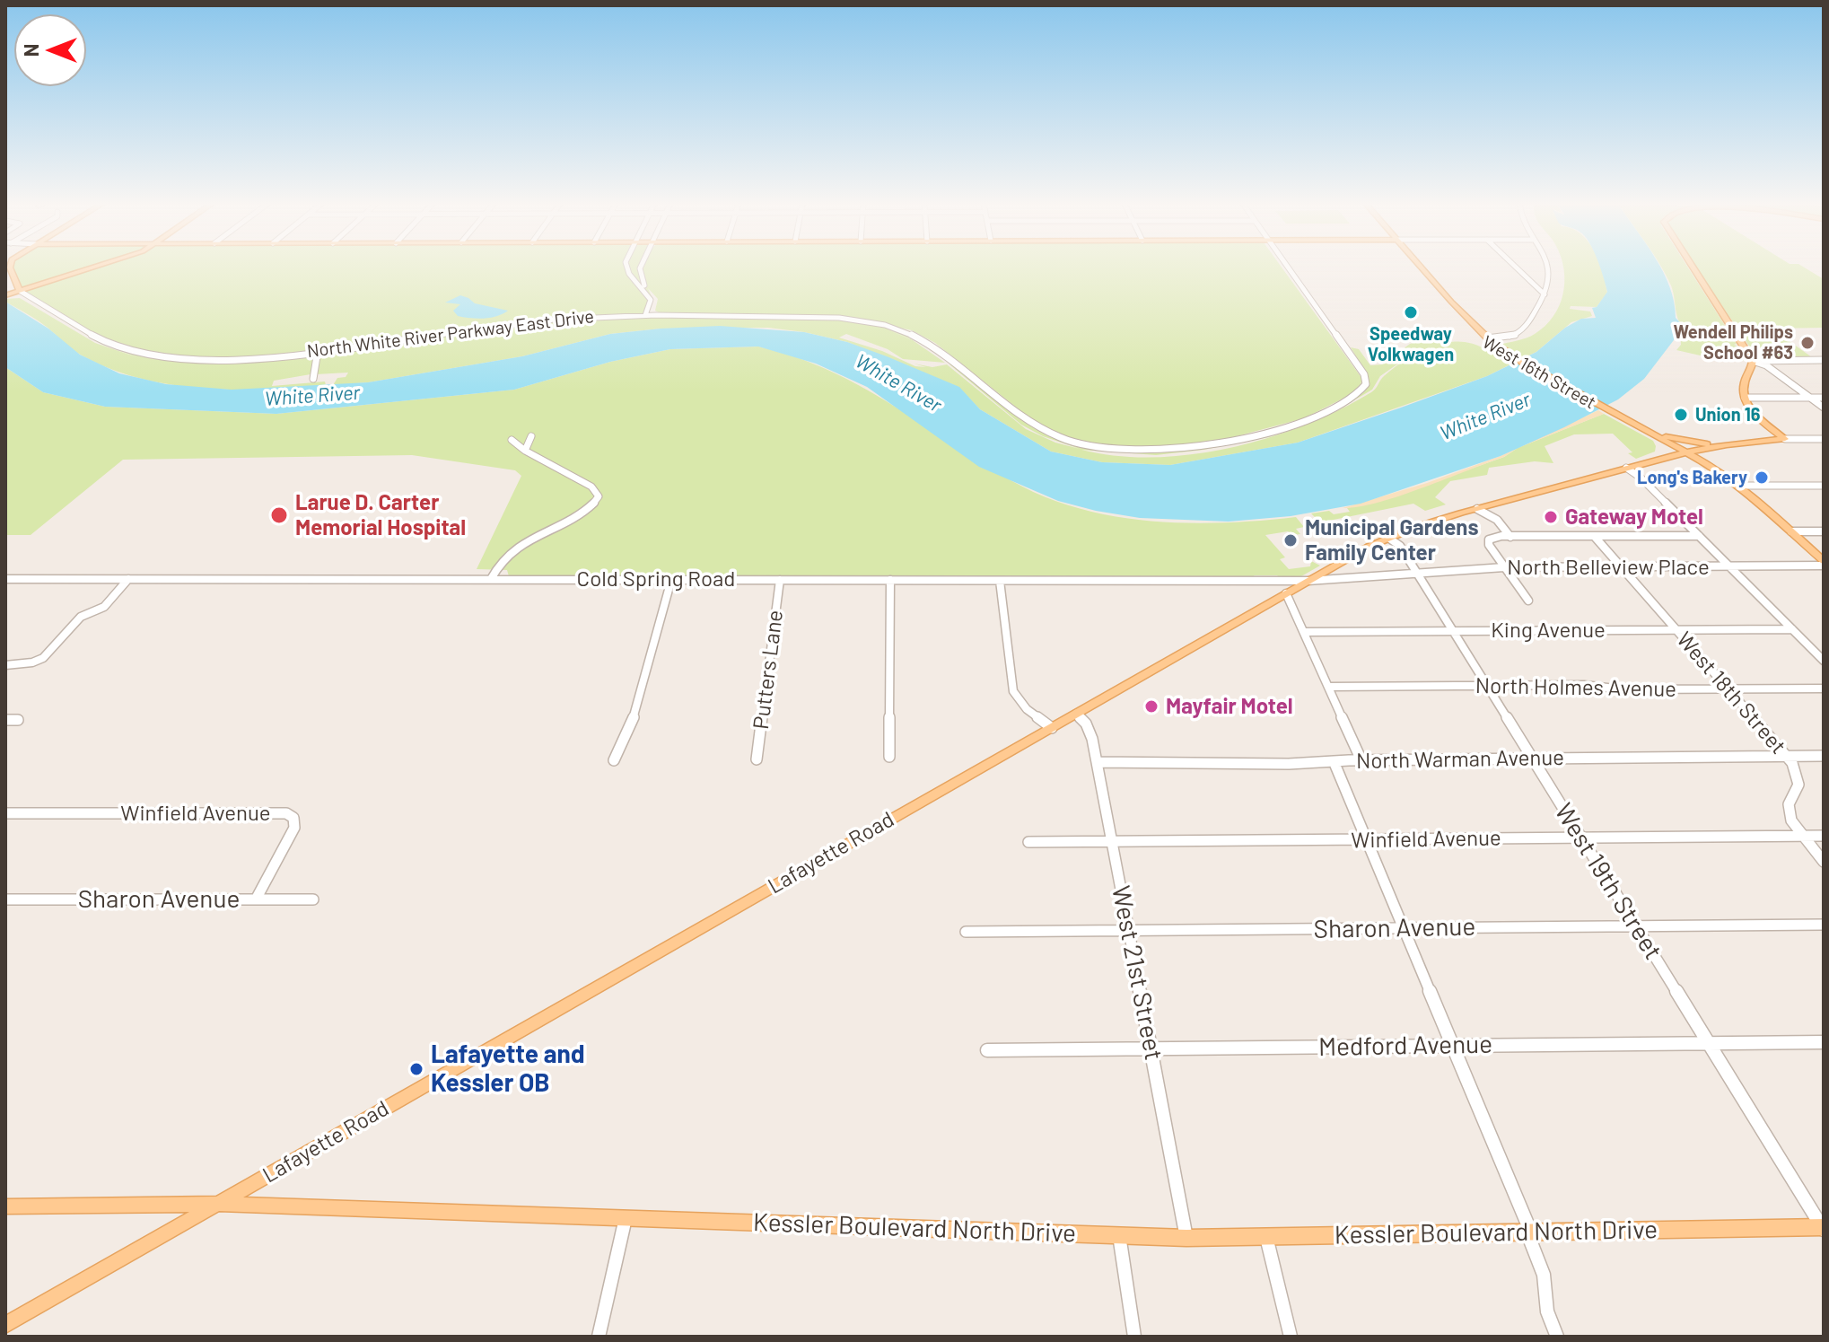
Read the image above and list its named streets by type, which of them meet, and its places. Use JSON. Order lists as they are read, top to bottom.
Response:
{
  "streets": {
    "main road": ["West 16th Street", "Lafayette Road", "Kessler Boulevard North Drive"],
    "street": [
      "North White River Parkway East Drive",
      "North Belleview Place",
      "Cold Spring Road",
      "King Avenue",
      "Putters Lane",
      "North Holmes Avenue",
      "West 18th Street",
      "North Warman Avenue",
      "Winfield Avenue",
      "West 19th Street",
      "Sharon Avenue",
      "West 21st Street",
      "Medford Avenue"
    ]
  },
  "crossings": [
    ["West 16th Street", "North Belleview Place"],
    ["West 16th Street", "Lafayette Road"],
    ["North Belleview Place", "Cold Spring Road"],
    ["North Belleview Place", "West 18th Street"],
    ["North Belleview Place", "Lafayette Road"],
    ["North Belleview Place", "West 19th Street"],
    ["Cold Spring Road", "Putters Lane"],
    ["Cold Spring Road", "Lafayette Road"],
    ["King Avenue", "West 18th Street"],
    ["King Avenue", "West 19th Street"],
    ["North Holmes Avenue", "West 18th Street"],
    ["North Holmes Avenue", "West 19th Street"],
    ["West 18th Street", "North Warman Avenue"],
    ["West 18th Street", "Winfield Avenue"],
    ["North Warman Avenue", "West 19th Street"],
    ["North Warman Avenue", "West 21st Street"],
    ["Winfield Avenue", "West 19th Street"],
    ["Winfield Avenue", "Sharon Avenue"],
    ["Winfield Avenue", "West 21st Street"],
    ["Lafayette Road", "West 19th Street"],
    ["Lafayette Road", "West 21st Street"],
    ["Lafayette Road", "Kessler Boulevard North Drive"],
    ["West 19th Street", "Sharon Avenue"],
    ["West 19th Street", "Medford Avenue"],
    ["West 19th Street", "Kessler Boulevard North Drive"],
    ["Sharon Avenue", "West 21st Street"],
    ["West 21st Street", "Medford Avenue"],
    ["West 21st Street", "Kessler Boulevard North Drive"]
  ],
  "water": ["White River"],
  "places": [
    "Speedway Volkwagen",
    "Wendell Philips School #63",
    "Union 16",
    "Long's Bakery",
    "Larue D. Carter Memorial Hospital",
    "Gateway Motel",
    "Municipal Gardens Family Center",
    "Mayfair Motel",
    "Lafayette and Kessler OB"
  ],
  "north": "left"
}
